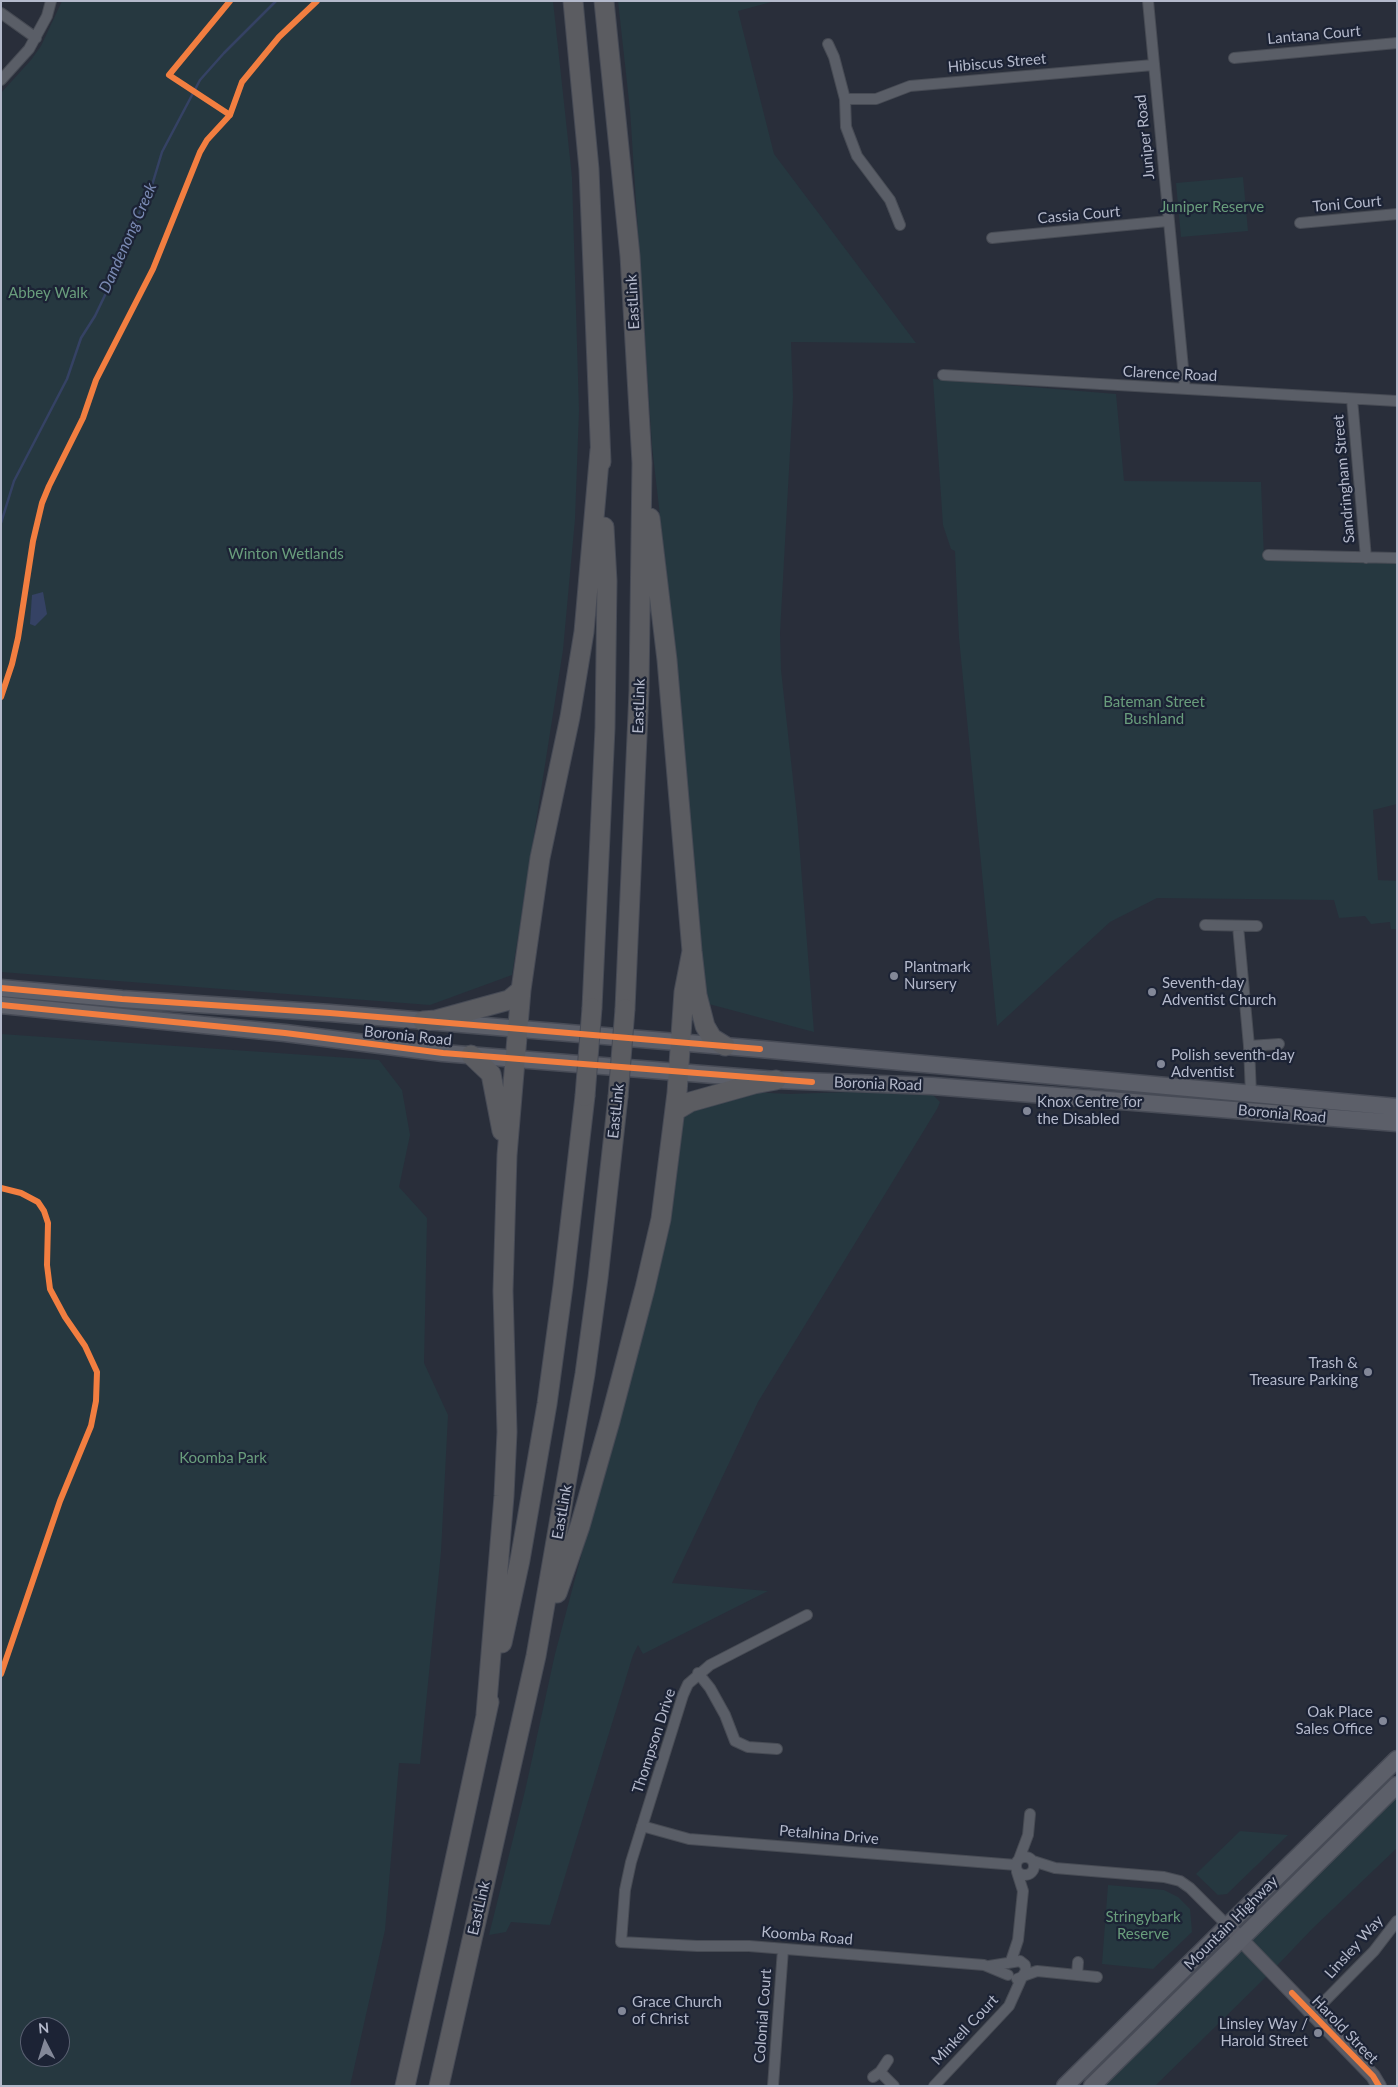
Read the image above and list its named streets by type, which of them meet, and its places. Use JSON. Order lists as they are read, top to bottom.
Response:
{
  "streets": {
    "highway": ["EastLink"],
    "main road": ["Boronia Road", "Mountain Highway"],
    "street": [
      "Lantana Court",
      "Hibiscus Street",
      "Juniper Road",
      "Toni Court",
      "Cassia Court",
      "Clarence Road",
      "Sandringham Street",
      "Thompson Drive",
      "Petalnina Drive",
      "Koomba Road",
      "Linsley Way",
      "Colonial Court",
      "Minkell Court",
      "Harold Street"
    ]
  },
  "crossings": [
    ["Hibiscus Street", "Juniper Road"],
    ["Juniper Road", "Cassia Court"],
    ["Juniper Road", "Clarence Road"],
    ["Clarence Road", "Sandringham Street"],
    ["Thompson Drive", "Petalnina Drive"],
    ["Thompson Drive", "Koomba Road"],
    ["Mountain Highway", "Harold Street"],
    ["Koomba Road", "Colonial Court"],
    ["Koomba Road", "Minkell Court"],
    ["Linsley Way", "Harold Street"]
  ],
  "water": ["Dandenong Creek"],
  "parks": [
    "Juniper Reserve",
    "Abbey Walk",
    "Winton Wetlands",
    "Bateman Street Bushland",
    "Koomba Park",
    "Stringybark Reserve"
  ],
  "places": [
    "Plantmark Nursery",
    "Seventh-day Adventist Church",
    "Polish seventh-day Adventist",
    "Knox Centre for the Disabled",
    "Trash & Treasure Parking",
    "Oak Place Sales Office",
    "Grace Church of Christ",
    "Linsley Way / Harold Street"
  ],
  "north": "top"
}
